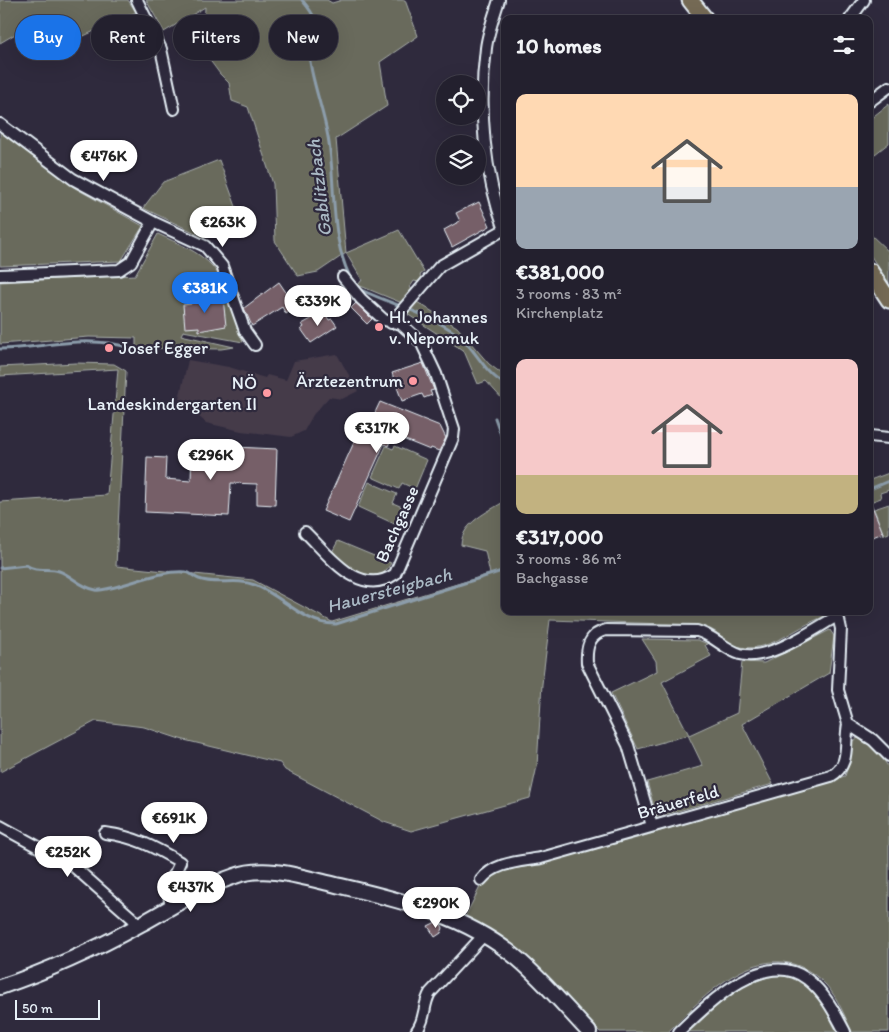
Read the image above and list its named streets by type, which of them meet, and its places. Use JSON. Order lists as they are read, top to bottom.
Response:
{
  "streets": {
    "street": ["Bachgasse", "Bräuerfeld"]
  },
  "water": ["Gablitzbach", "Hauersteigbach"],
  "places": [
    "Hl. Johannes v. Nepomuk",
    "Josef Egger",
    "Ärztezentrum",
    "NÖ Landeskindergarten II"
  ],
  "scale_bar": "50 m",
  "page": {
    "chip": [
      "Buy",
      "Rent",
      "Filters",
      "New"
    ],
    "heading": "10 homes",
    "list": [
      {
        "name": "€381,000",
        "note": "3 rooms · 83 m² · Kirchenplatz"
      },
      {
        "name": "€317,000",
        "note": "3 rooms · 86 m² · Bachgasse"
      }
    ],
    "price": [
      "€476K",
      "€263K",
      "€381K",
      "€339K",
      "€317K",
      "€296K",
      "€691K",
      "€252K",
      "€437K",
      "€290K"
    ],
    "scale": "50 m"
  }
}
